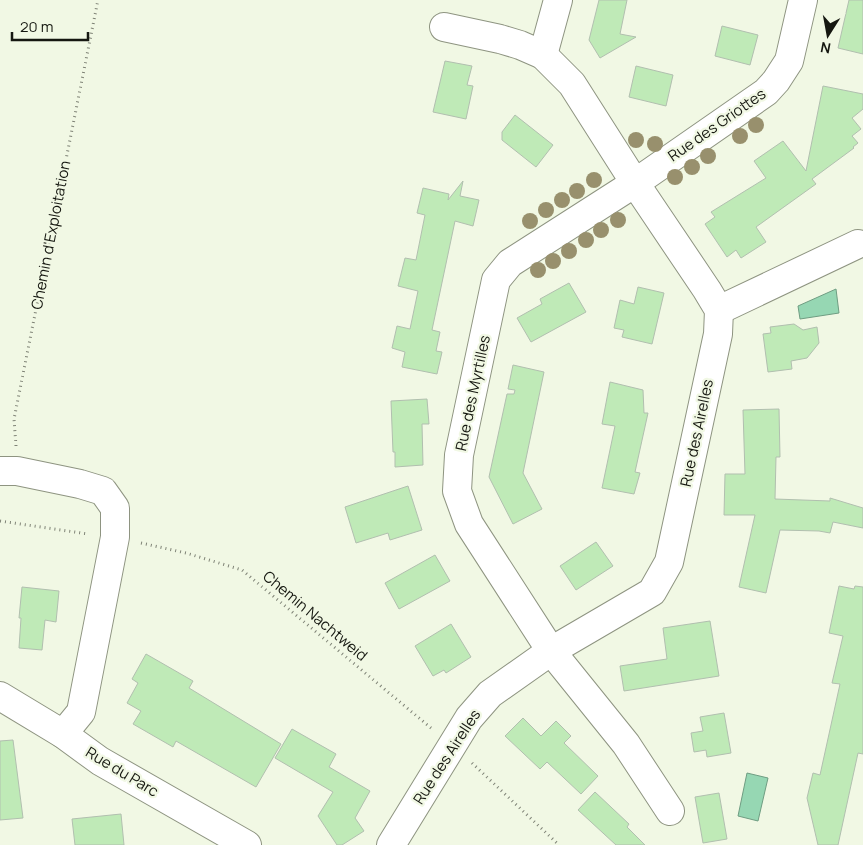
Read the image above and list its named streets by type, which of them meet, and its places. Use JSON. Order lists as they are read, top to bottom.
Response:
{
  "streets": {
    "street": [
      "Rue des Griottes",
      "Rue des Myrtilles",
      "Rue des Airelles",
      "Rue du Parc"
    ],
    "path": ["Chemin d'Exploitation", "Chemin Nachtweid"]
  },
  "crossings": [
    ["Rue des Griottes", "Rue des Myrtilles"],
    ["Rue des Myrtilles", "Rue des Airelles"],
    ["Rue des Airelles", "Chemin Nachtweid"]
  ],
  "scale_bar": "20 m",
  "north": "bottom"
}
